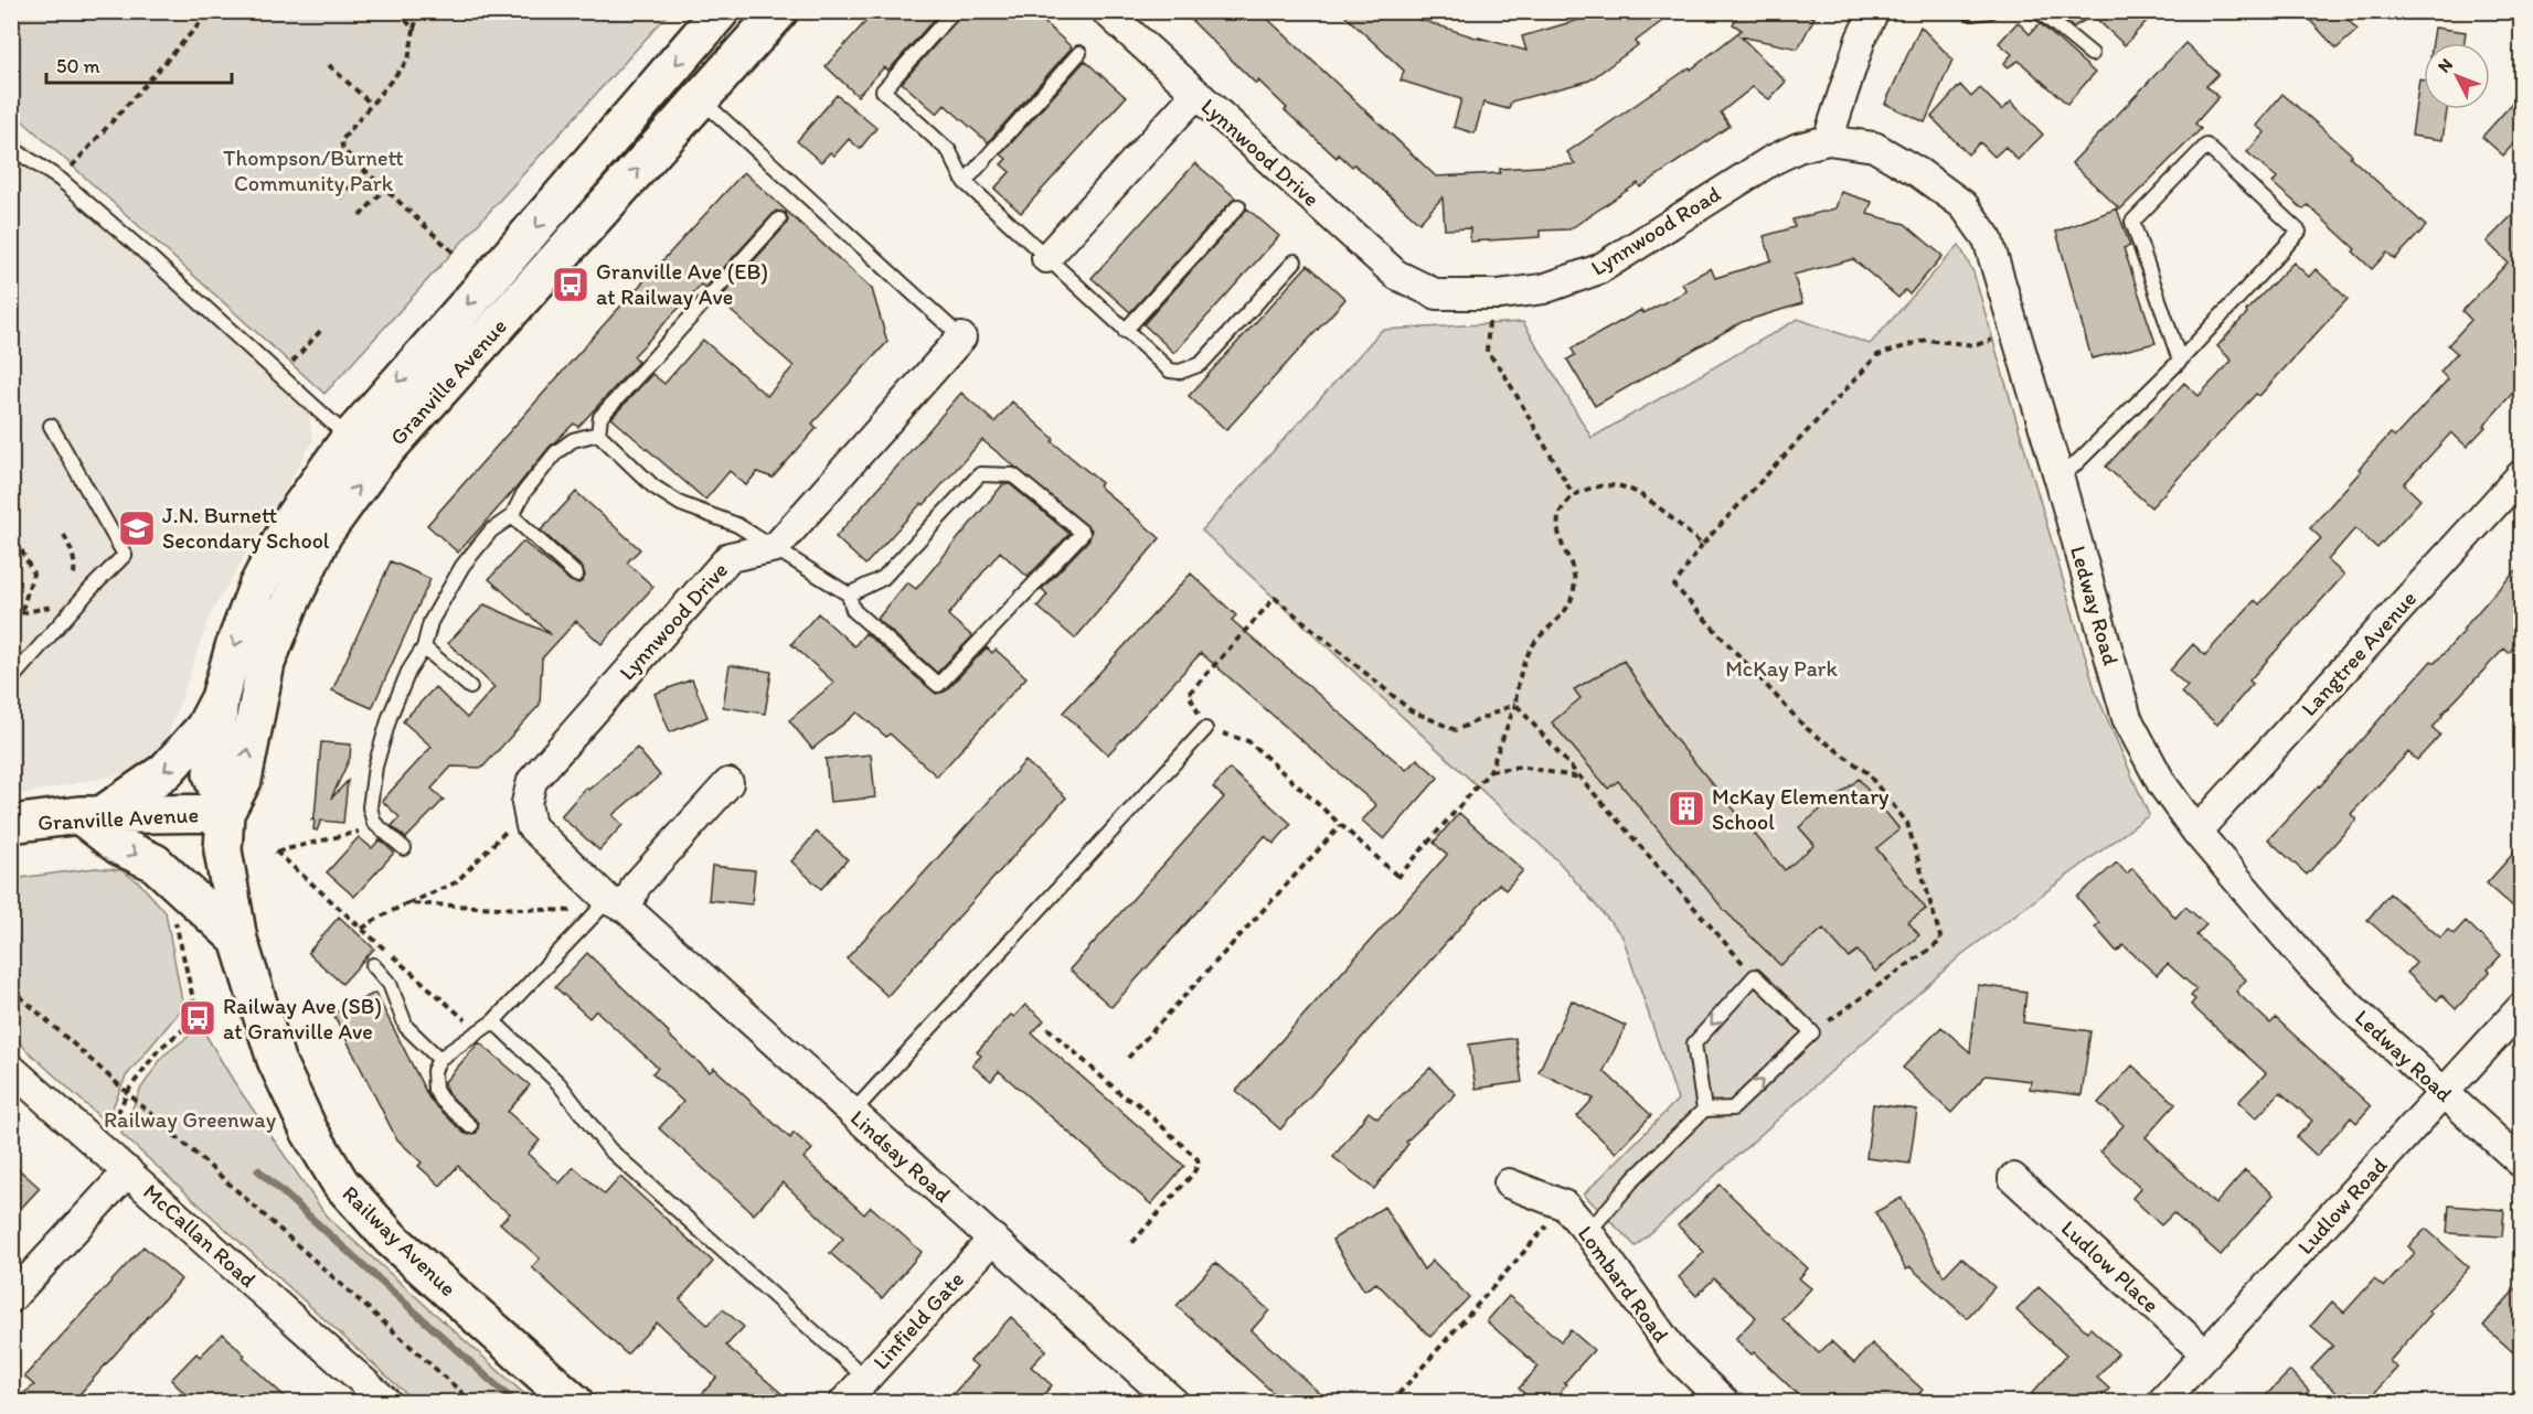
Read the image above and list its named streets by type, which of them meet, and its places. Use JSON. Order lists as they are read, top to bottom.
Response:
{
  "streets": {
    "main road": ["Granville Avenue", "Railway Avenue"],
    "street": [
      "Lynnwood Drive",
      "Lynnwood Road",
      "Ledway Road",
      "Langtree Avenue",
      "Lindsay Road",
      "Ludlow Road",
      "McCallan Road",
      "Ludlow Place",
      "Lombard Road",
      "Linfield Gate"
    ]
  },
  "crossings": [
    ["Lynnwood Drive", "Lynnwood Road"],
    ["Lynnwood Drive", "Lindsay Road"],
    ["Lynnwood Road", "Ledway Road"],
    ["Granville Avenue", "Railway Avenue"],
    ["Ledway Road", "Langtree Avenue"],
    ["Ledway Road", "Ludlow Road"],
    ["Lindsay Road", "Linfield Gate"],
    ["Ludlow Road", "Ludlow Place"]
  ],
  "parks": ["Thompson/Burnett Community Park", "McKay Park", "Railway Greenway"],
  "places": {
    "bus stop": ["Granville Ave (EB) at Railway Ave", "Railway Ave (SB) at Granville Ave"],
    "school or university": ["J.N. Burnett Secondary School"],
    "building": ["McKay Elementary School"]
  },
  "scale_bar": "50 m",
  "north": "top left"
}
